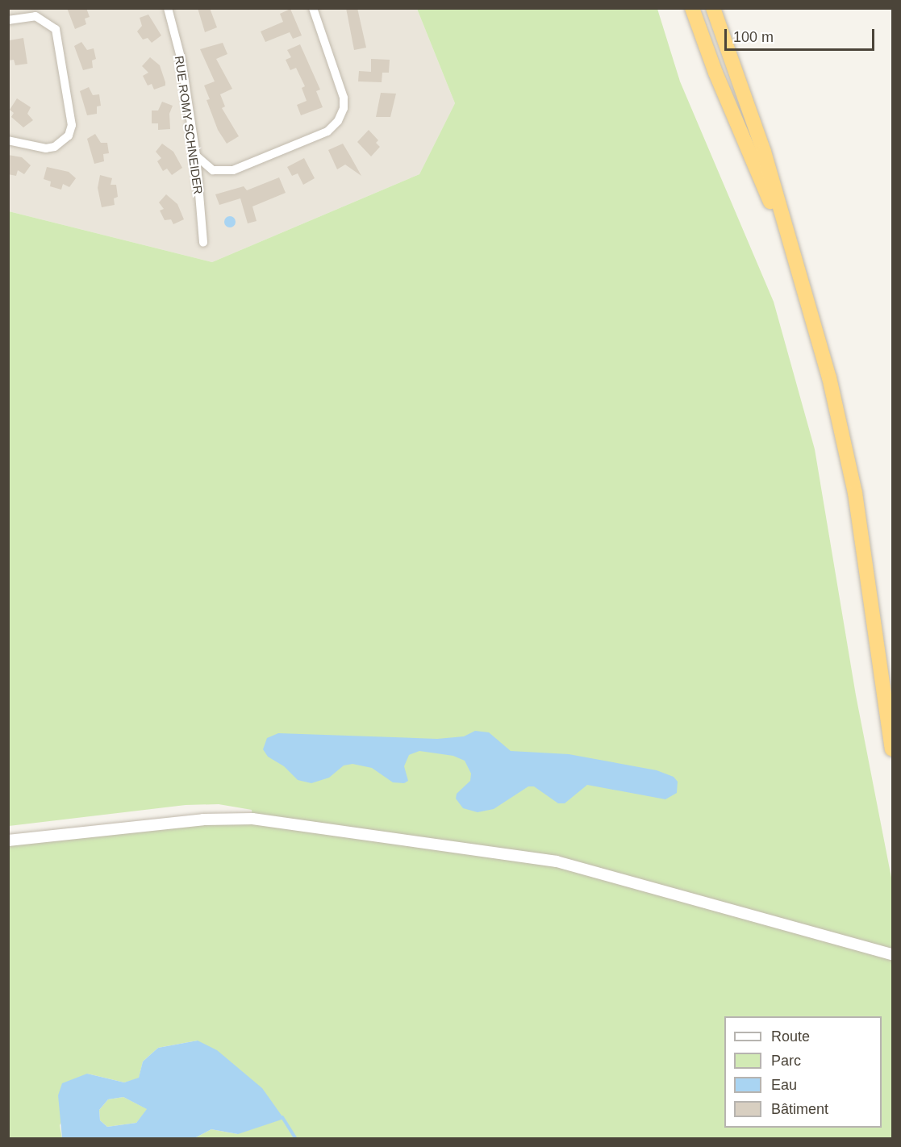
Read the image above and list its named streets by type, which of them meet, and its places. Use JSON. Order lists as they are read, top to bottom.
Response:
{
  "streets": {
    "street": ["RUE ROMY SCHNEIDER"]
  },
  "legend": [
    "Route",
    "Parc",
    "Eau",
    "Bâtiment"
  ],
  "scale_bar": "100 m"
}
